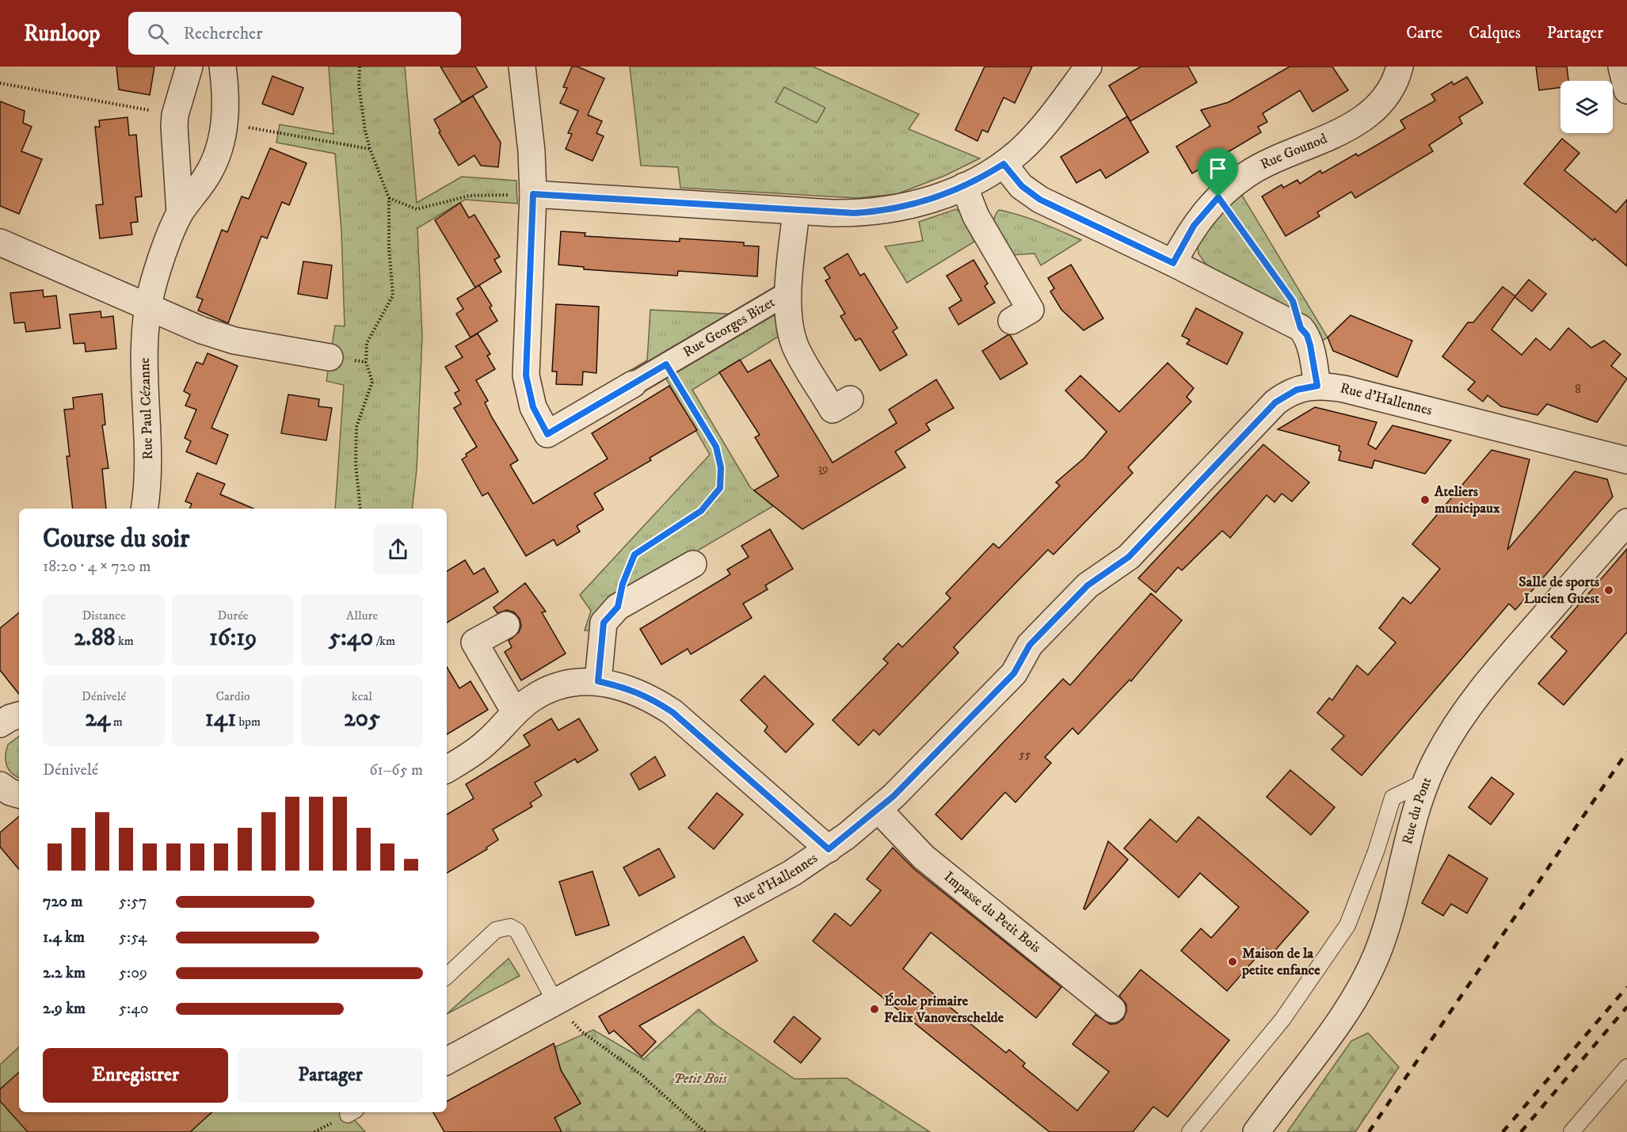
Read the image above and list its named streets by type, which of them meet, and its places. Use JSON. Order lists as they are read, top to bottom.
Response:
{
  "streets": {
    "street": [
      "Rue Gounod",
      "Rue Georges Bizet",
      "Rue d'Hallennes",
      "Rue Paul Cézanne",
      "Rue du Pont",
      "Impasse du Petit Bois"
    ]
  },
  "crossings": [
    ["Rue d'Hallennes", "Impasse du Petit Bois"]
  ],
  "parks": ["Petit Bois"],
  "places": [
    "Ateliers municipaux",
    "Salle de sports Lucien Guest",
    "Maison de la petite enfance",
    "École primaire Felix Vanoverschelde"
  ],
  "house_numbers": ["8", "39", "55"],
  "page": {
    "header": "Runloop",
    "search": "Rechercher",
    "nav": ["Carte", "Calques", "Partager"],
    "heading": ["Course du soir", "18:20 · 4 × 720 m"],
    "stats": [
      ["Distance", "2.88 km"],
      ["Durée", "16:19"],
      ["Allure", "5:40 /km"],
      ["Dénivelé", "24 m"],
      ["Cardio", "141 bpm"],
      ["kcal", "205"]
    ],
    "chart": ["Dénivelé", "61–65 m"],
    "list": [
      {
        "name": "720 m",
        "note": "5:57"
      },
      {
        "name": "1.4 km",
        "note": "5:54"
      },
      {
        "name": "2.2 km",
        "note": "5:09"
      },
      {
        "name": "2.9 km",
        "note": "5:40"
      }
    ],
    "buttons": ["Enregistrer", "Partager"]
  }
}
